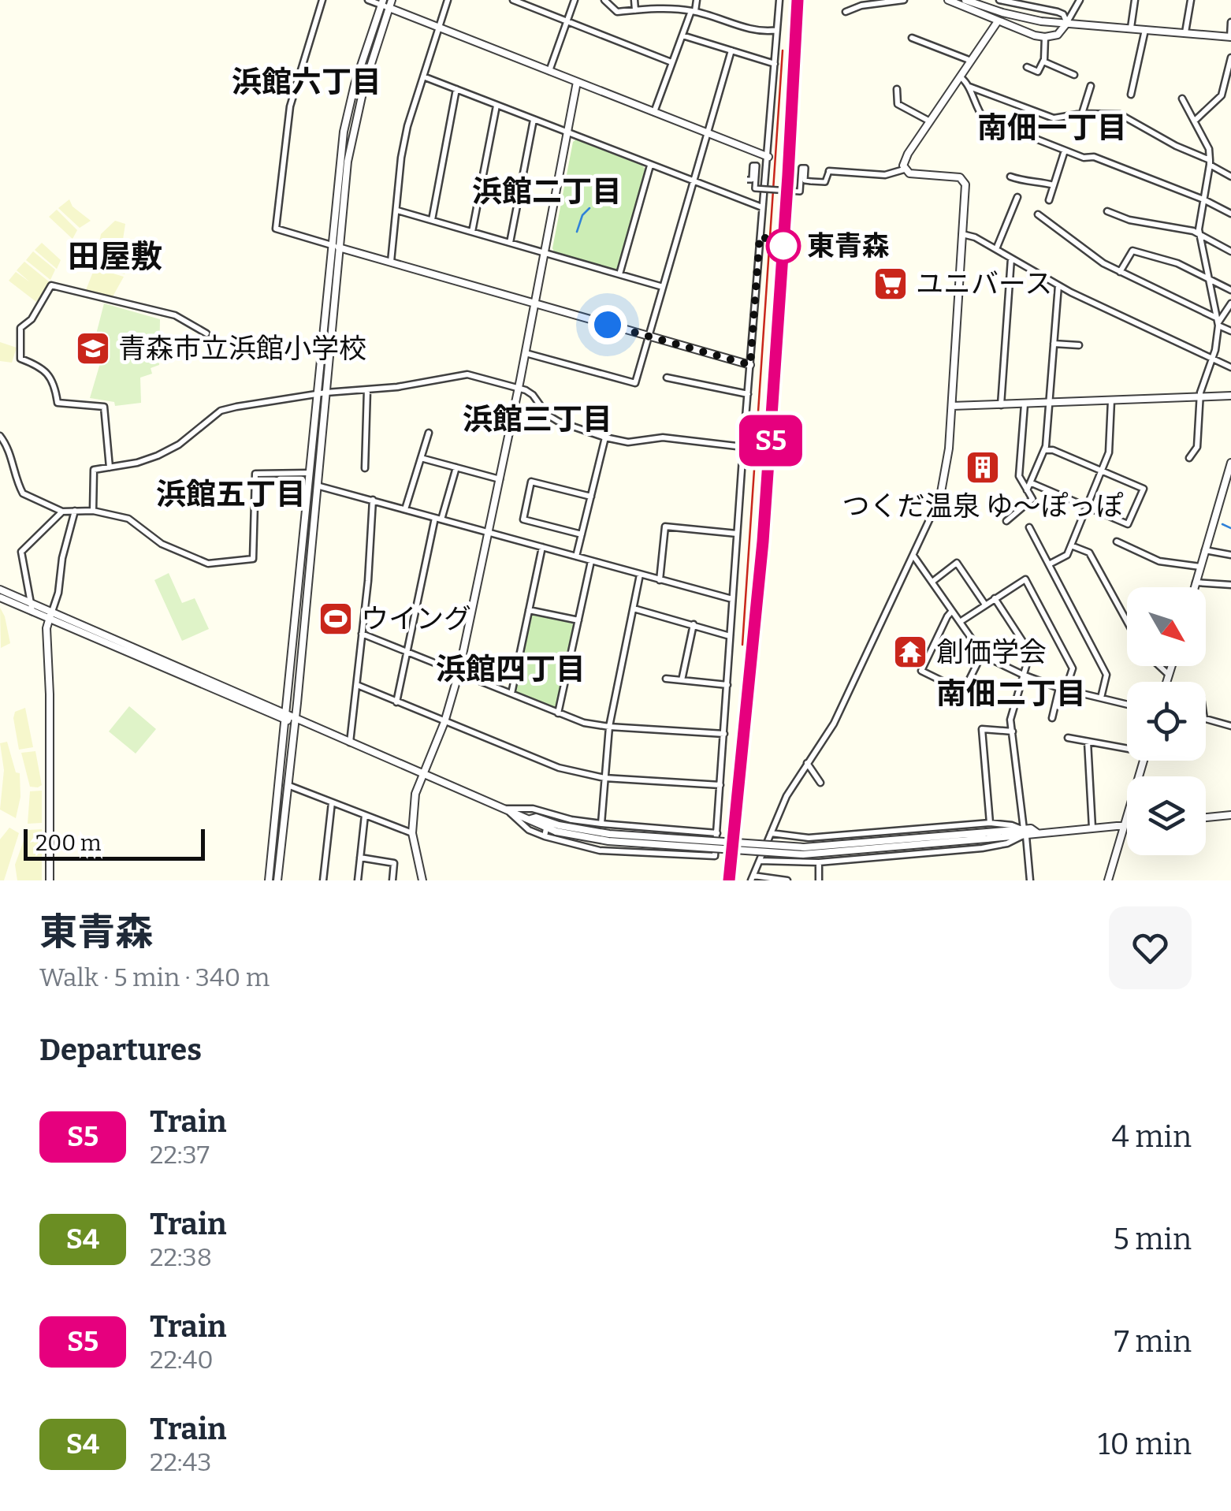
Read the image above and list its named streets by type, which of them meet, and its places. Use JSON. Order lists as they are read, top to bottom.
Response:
{
  "districts": [
    "浜館六丁目",
    "南佃一丁目",
    "浜館二丁目",
    "田屋敷",
    "浜館三丁目",
    "浜館五丁目",
    "浜館四丁目",
    "南佃二丁目"
  ],
  "places": {
    "other": ["東青森"],
    "supermarket": ["ユニバース"],
    "school or university": ["青森市立浜館小学校"],
    "building": ["つくだ温泉 ゆ～ぽっぽ"],
    "sports": ["ウイング"],
    "temple": ["創価学会"]
  },
  "scale_bar": "200 m",
  "north": "bottom right",
  "page": {
    "on_map": "S5",
    "scale": "200 m",
    "heading": [
      ["東青森", "Walk · 5 min · 340 m"],
      "Departures"
    ],
    "list": [
      {
        "mark": "S5",
        "name": "Train",
        "note": "22:37",
        "value": "4 min"
      },
      {
        "mark": "S4",
        "name": "Train",
        "note": "22:38",
        "value": "5 min"
      },
      {
        "mark": "S5",
        "name": "Train",
        "note": "22:40",
        "value": "7 min"
      },
      {
        "mark": "S4",
        "name": "Train",
        "note": "22:43",
        "value": "10 min"
      }
    ]
  }
}
